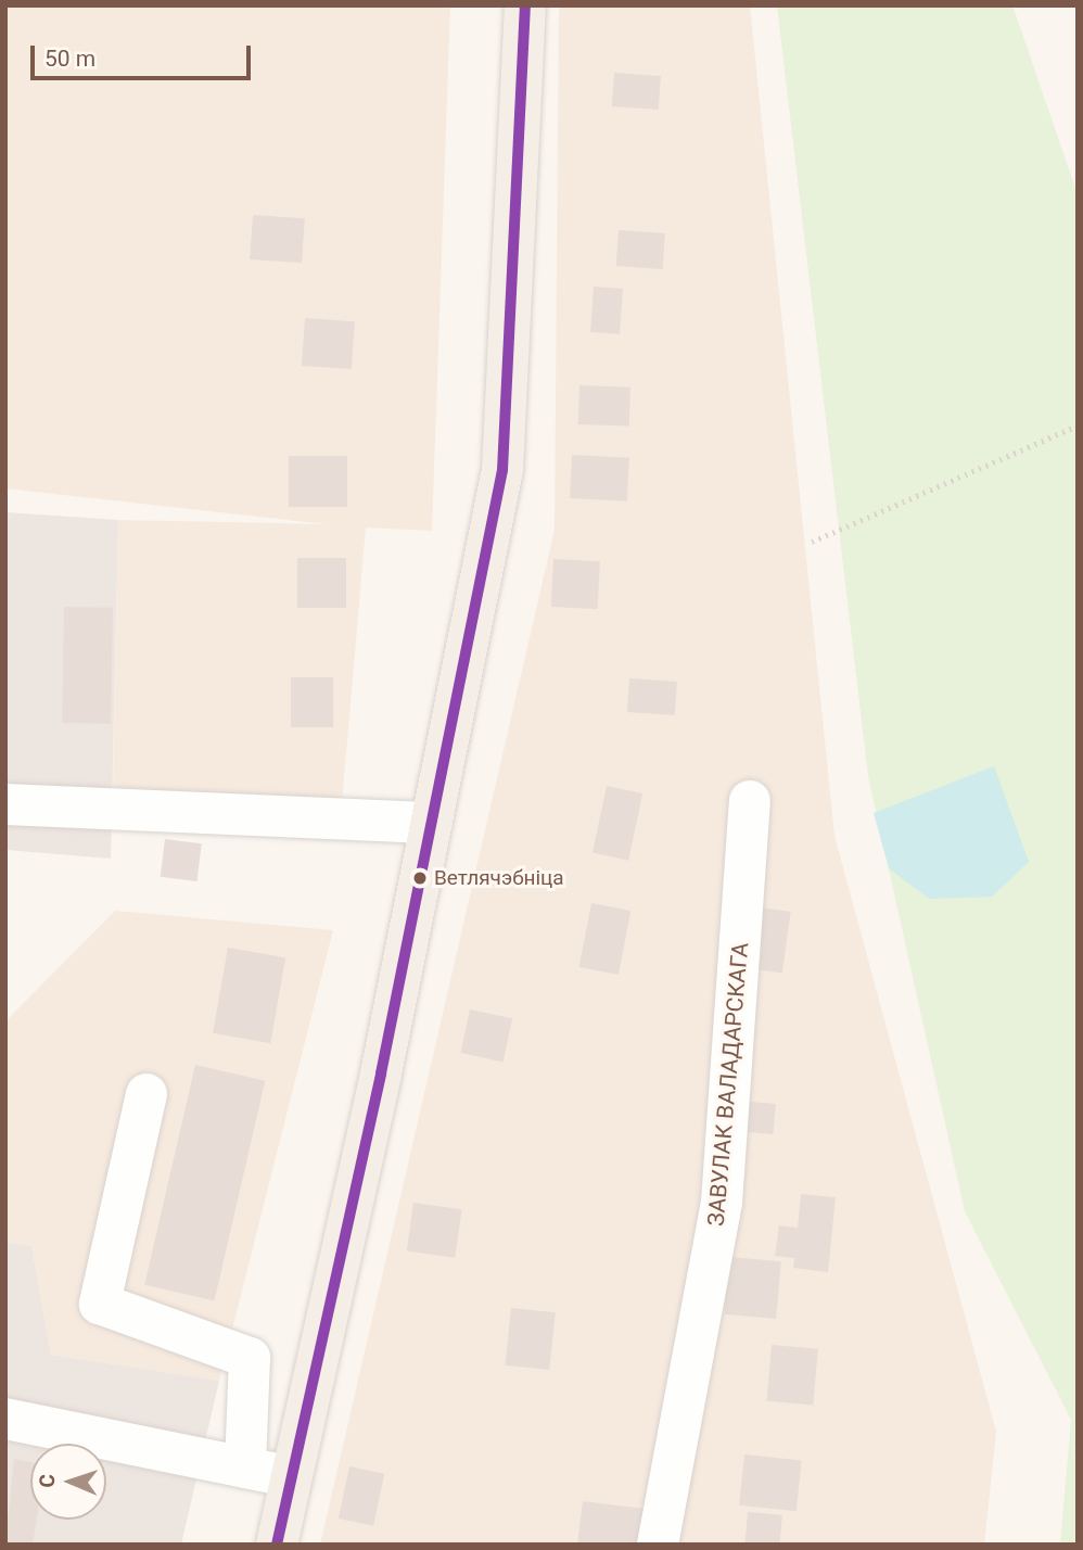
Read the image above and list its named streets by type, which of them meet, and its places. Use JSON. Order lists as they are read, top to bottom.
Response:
{
  "streets": {
    "street": ["ЗАВУЛАК ВАЛАДАРСКАГА"]
  },
  "places": ["Ветлячэбніца"],
  "scale_bar": "50 m",
  "north": "left"
}
